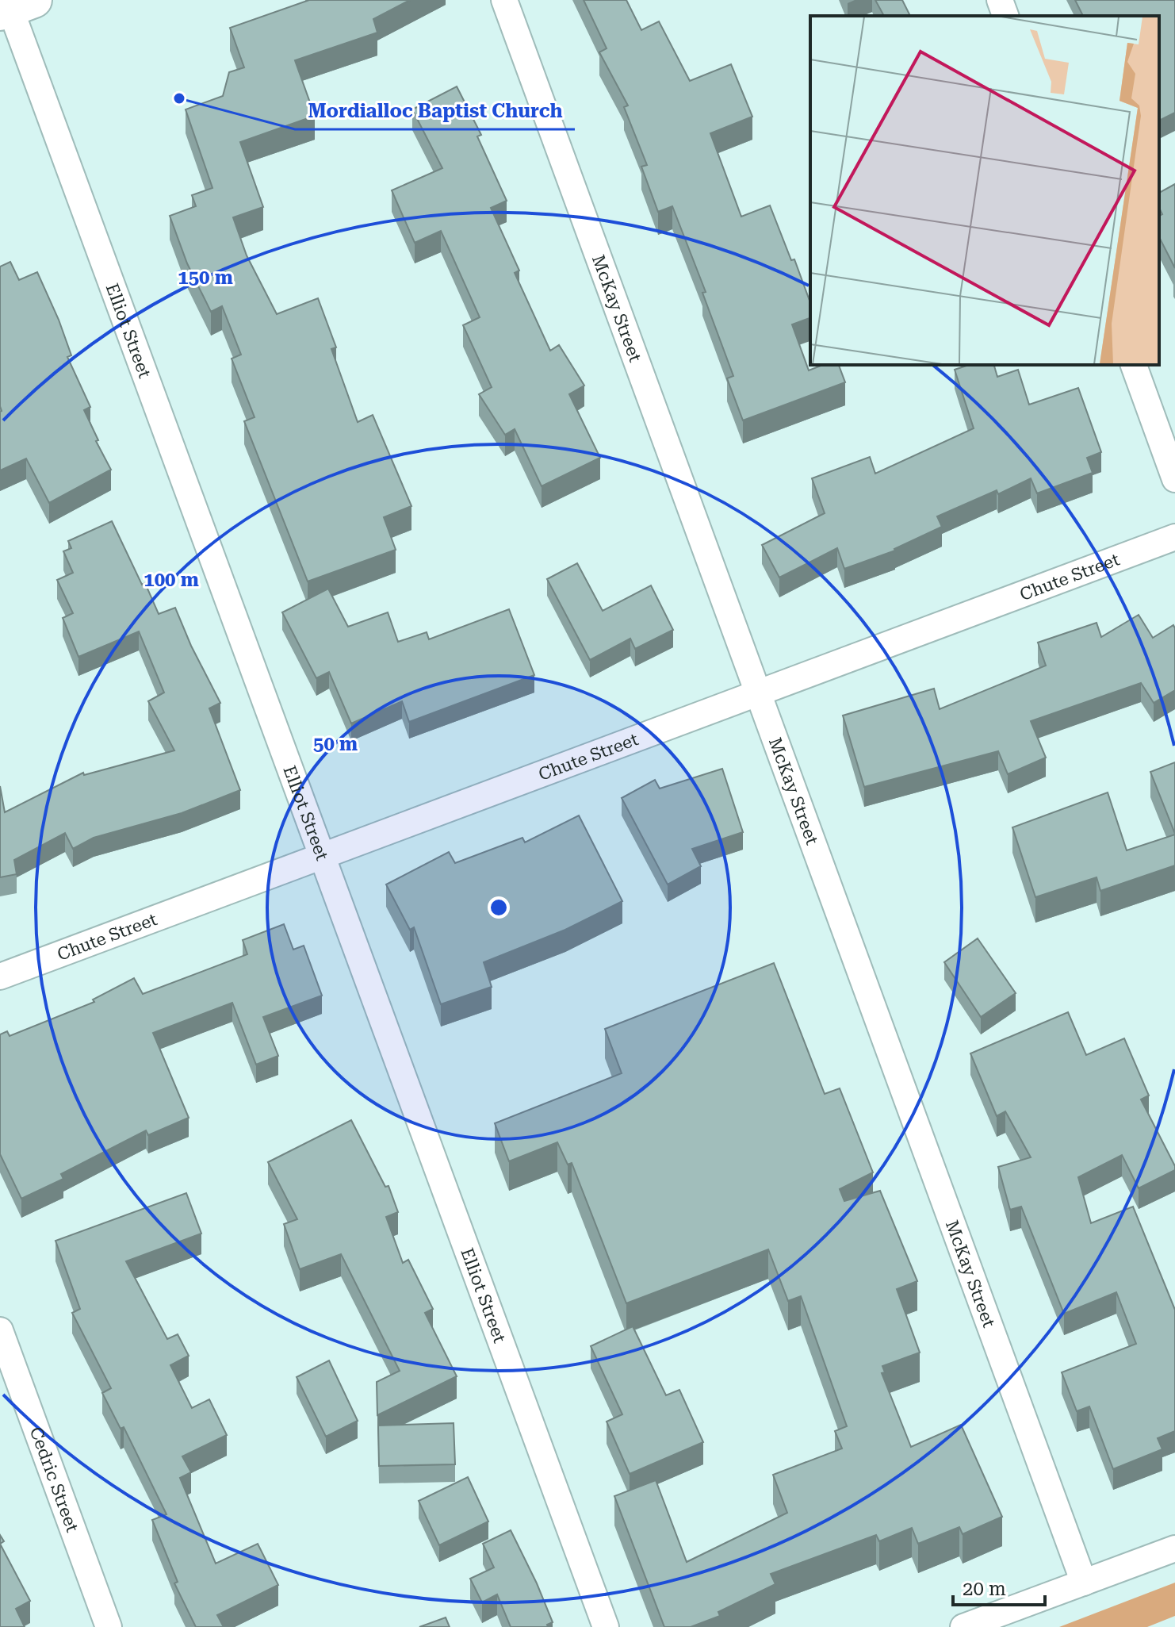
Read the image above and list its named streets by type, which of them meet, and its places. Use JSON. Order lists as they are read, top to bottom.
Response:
{
  "streets": {
    "street": [
      "McKay Street",
      "Elliot Street",
      "Chute Street",
      "Cedric Street"
    ]
  },
  "crossings": [
    ["McKay Street", "Chute Street"],
    ["Elliot Street", "Chute Street"]
  ],
  "places": ["Mordialloc Baptist Church"],
  "scale_bar": "20 m",
  "rings": ["150 m", "100 m", "50 m"]
}
